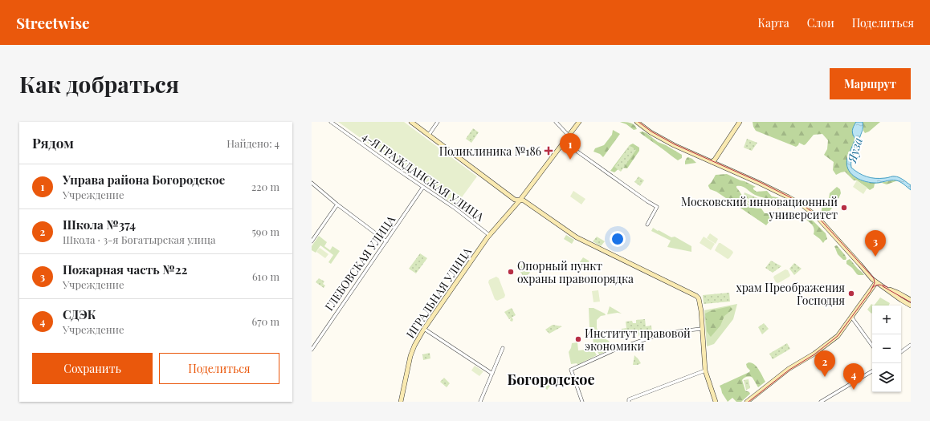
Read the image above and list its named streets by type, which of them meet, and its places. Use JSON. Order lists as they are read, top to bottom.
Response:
{
  "streets": {
    "street": ["4-Я ГРАЖДАНСКАЯ УЛИЦА", "ГЛЕБОВСКАЯ УЛИЦА", "ИГРАЛЬНАЯ УЛИЦА"]
  },
  "crossings": [
    ["4-Я ГРАЖДАНСКАЯ УЛИЦА", "ГЛЕБОВСКАЯ УЛИЦА"],
    ["4-Я ГРАЖДАНСКАЯ УЛИЦА", "ИГРАЛЬНАЯ УЛИЦА"]
  ],
  "districts": ["Богородское"],
  "water": ["Яуза"],
  "places": {
    "health": ["Поликлиника №186"],
    "other": [
      "Московский инновационный университет",
      "Опорный пункт охраны правопорядка",
      "храм Преображения Господня",
      "Институт правовой экономики"
    ]
  },
  "page": {
    "header": "Streetwise",
    "nav": ["Карта", "Слои", "Поделиться"],
    "buttons": [
      "Маршрут",
      ["Сохранить", "Поделиться"]
    ],
    "title": "Как добраться",
    "heading": ["Рядом", "Найдено: 4"],
    "pins": [
      "1",
      "3",
      "2",
      "4"
    ],
    "list": [
      {
        "mark": "1",
        "name": "Управа района Богородское",
        "note": "Учреждение",
        "value": "220 m"
      },
      {
        "mark": "2",
        "name": "Школа №374",
        "note": "Школа · 3-я Богатырская улица",
        "value": "590 m"
      },
      {
        "mark": "3",
        "name": "Пожарная часть №22",
        "note": "Учреждение",
        "value": "610 m"
      },
      {
        "mark": "4",
        "name": "СДЭК",
        "note": "Учреждение",
        "value": "670 m"
      }
    ],
    "map_buttons": ["+", "−"]
  }
}
